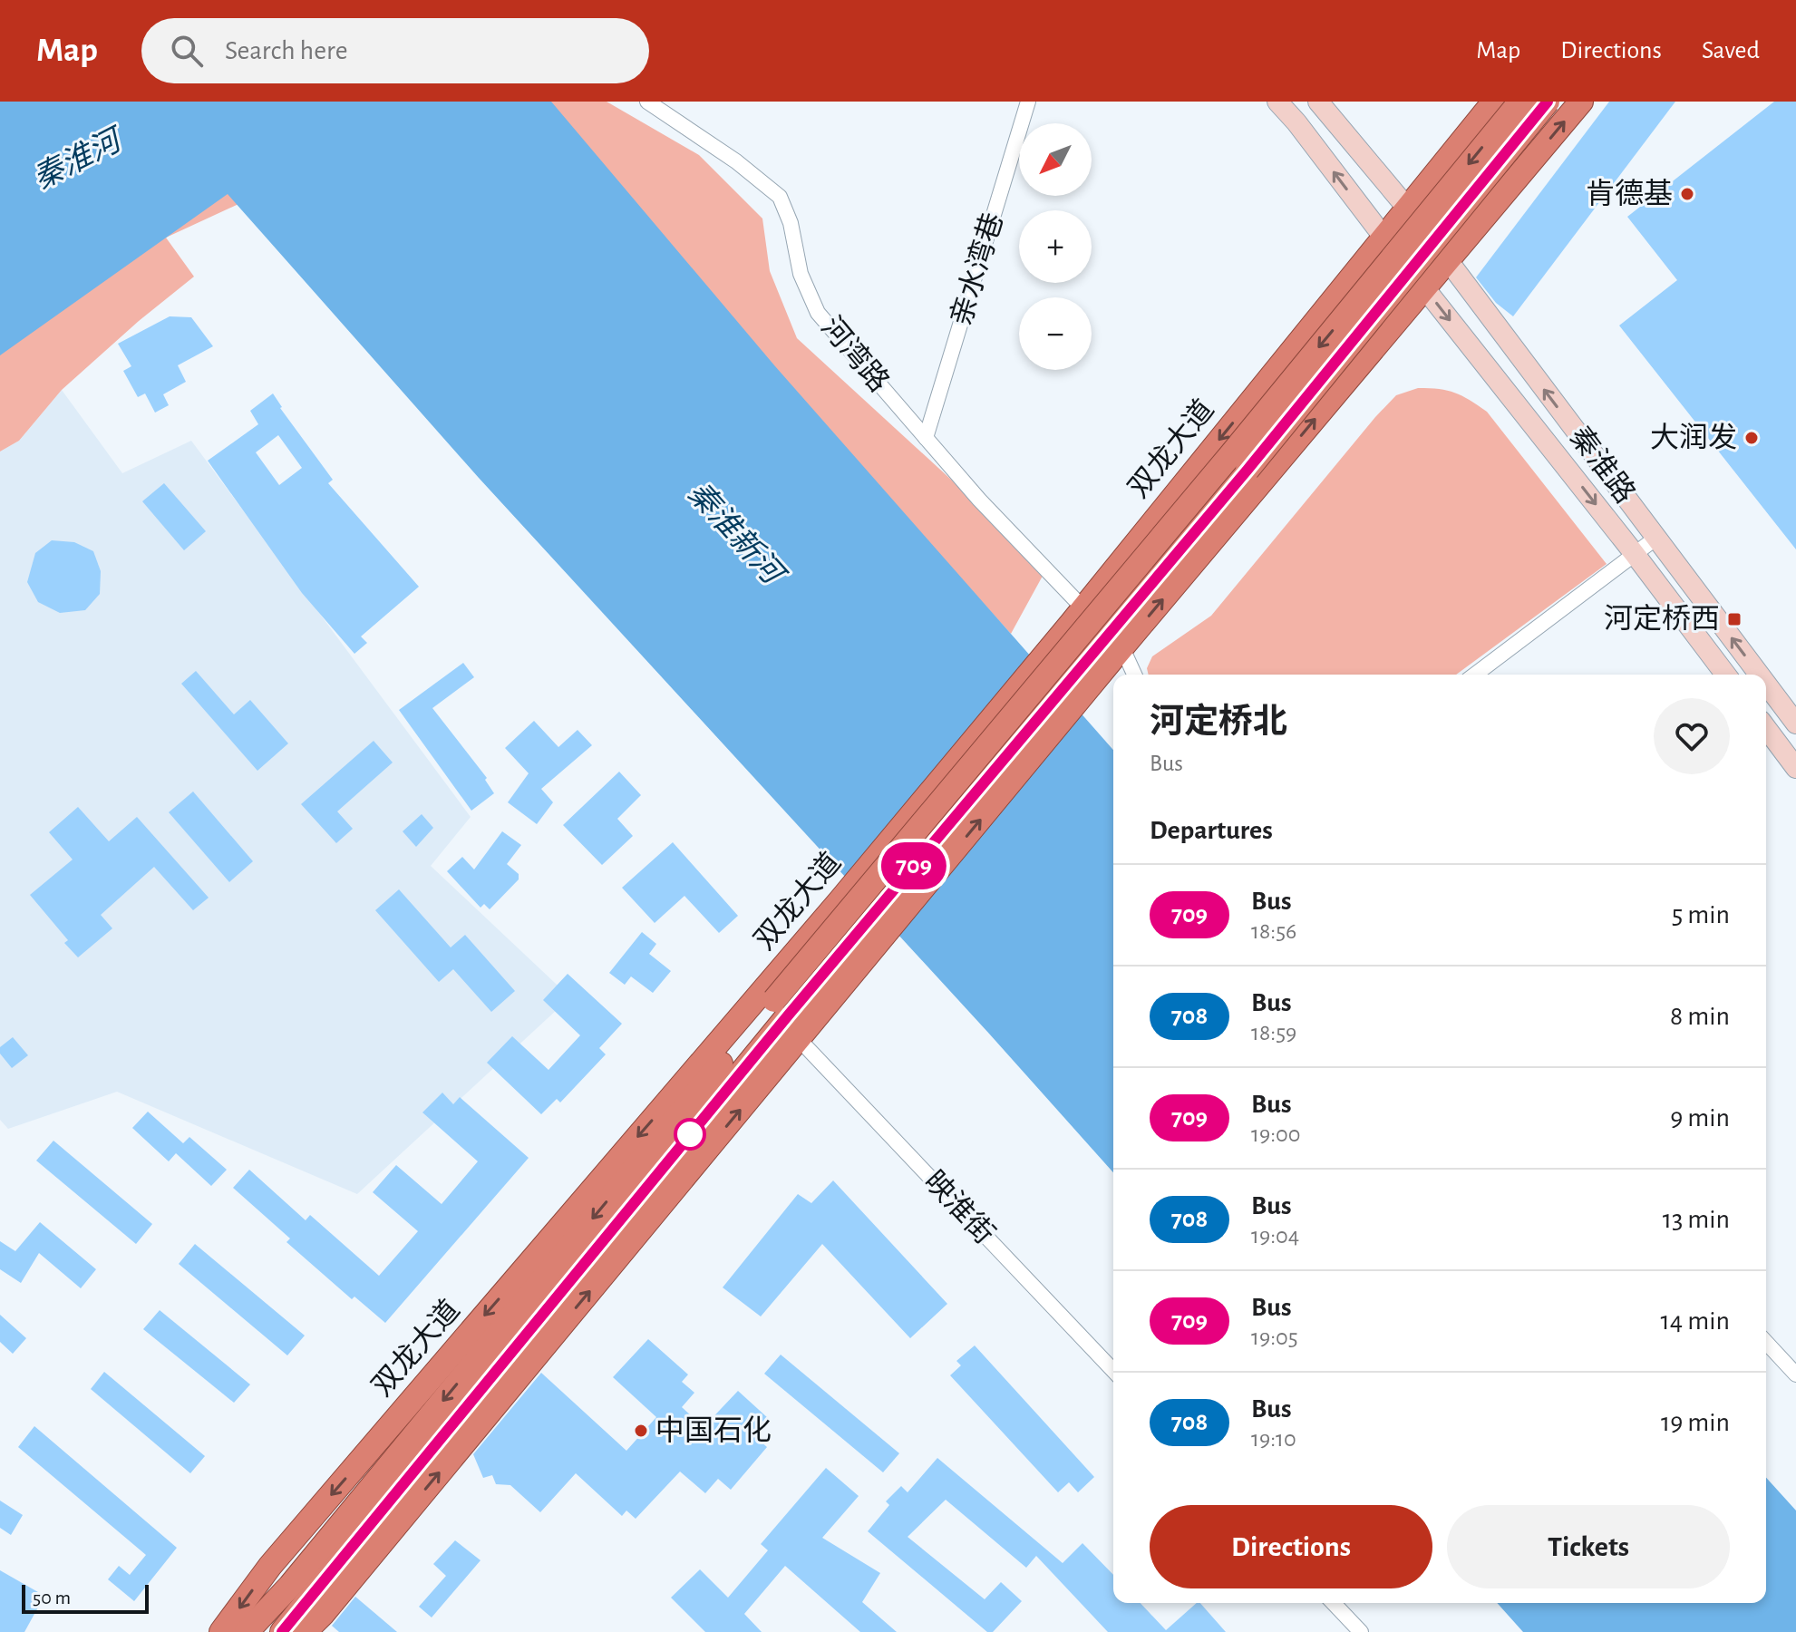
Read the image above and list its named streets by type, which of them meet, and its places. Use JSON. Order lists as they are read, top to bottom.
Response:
{
  "streets": {
    "highway": ["双龙大道"],
    "main road": ["秦淮路"],
    "street": ["亲水湾巷", "河湾路", "映淮街"]
  },
  "crossings": [
    ["亲水湾巷", "河湾路"],
    ["河湾路", "双龙大道"],
    ["双龙大道", "秦淮路"]
  ],
  "water": ["秦淮河", "秦淮新河"],
  "places": {
    "other": ["肯德基", "大润发", "中国石化"],
    "transit": ["河定桥西"]
  },
  "lines": ["bus line 709"],
  "scale_bar": "50 m",
  "north": "bottom left",
  "page": {
    "header": "Map",
    "search": "Search here",
    "nav": ["Map", "Directions", "Saved"],
    "on_map": "709",
    "map_buttons": ["+", "−"],
    "heading": [
      ["河定桥北", "Bus"],
      "Departures"
    ],
    "list": [
      {
        "mark": "709",
        "name": "Bus",
        "note": "18:56",
        "value": "5 min"
      },
      {
        "mark": "708",
        "name": "Bus",
        "note": "18:59",
        "value": "8 min"
      },
      {
        "mark": "709",
        "name": "Bus",
        "note": "19:00",
        "value": "9 min"
      },
      {
        "mark": "708",
        "name": "Bus",
        "note": "19:04",
        "value": "13 min"
      },
      {
        "mark": "709",
        "name": "Bus",
        "note": "19:05",
        "value": "14 min"
      },
      {
        "mark": "708",
        "name": "Bus",
        "note": "19:10",
        "value": "19 min"
      }
    ],
    "buttons": ["Directions", "Tickets"],
    "scale": "50 m"
  }
}
